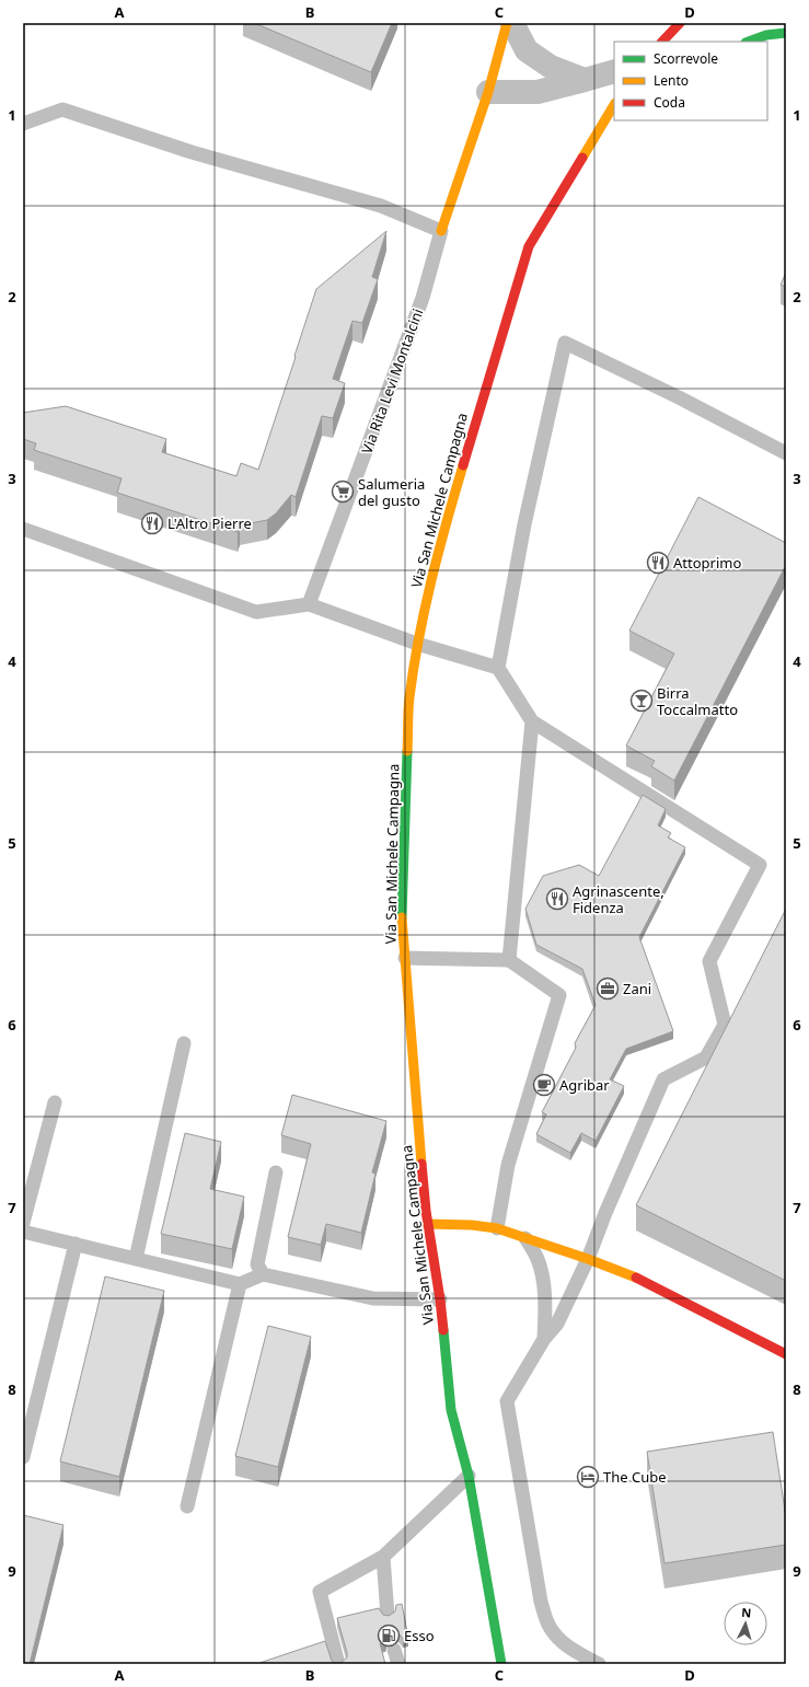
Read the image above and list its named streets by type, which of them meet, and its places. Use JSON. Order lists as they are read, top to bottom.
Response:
{
  "streets": {
    "main road": ["Via San Michele Campagna"],
    "lane": ["Via Rita Levi Montalcini"]
  },
  "places": {
    "supermarket": ["Salumeria del gusto"],
    "restaurant": ["L'Altro Pierre", "Attoprimo", "Agrinascente, Fidenza"],
    "bar": ["Birra Toccalmatto"],
    "office": ["Zani"],
    "cafe": ["Agribar"],
    "hotel": ["The Cube"],
    "fuel station": ["Esso"]
  },
  "legend": ["Scorrevole", "Lento", "Coda"],
  "north": "top",
  "grid": {
    "columns": [
      "A",
      "B",
      "C",
      "D"
    ],
    "rows": [
      "1",
      "2",
      "3",
      "4",
      "5",
      "6",
      "7",
      "8",
      "9"
    ]
  }
}
